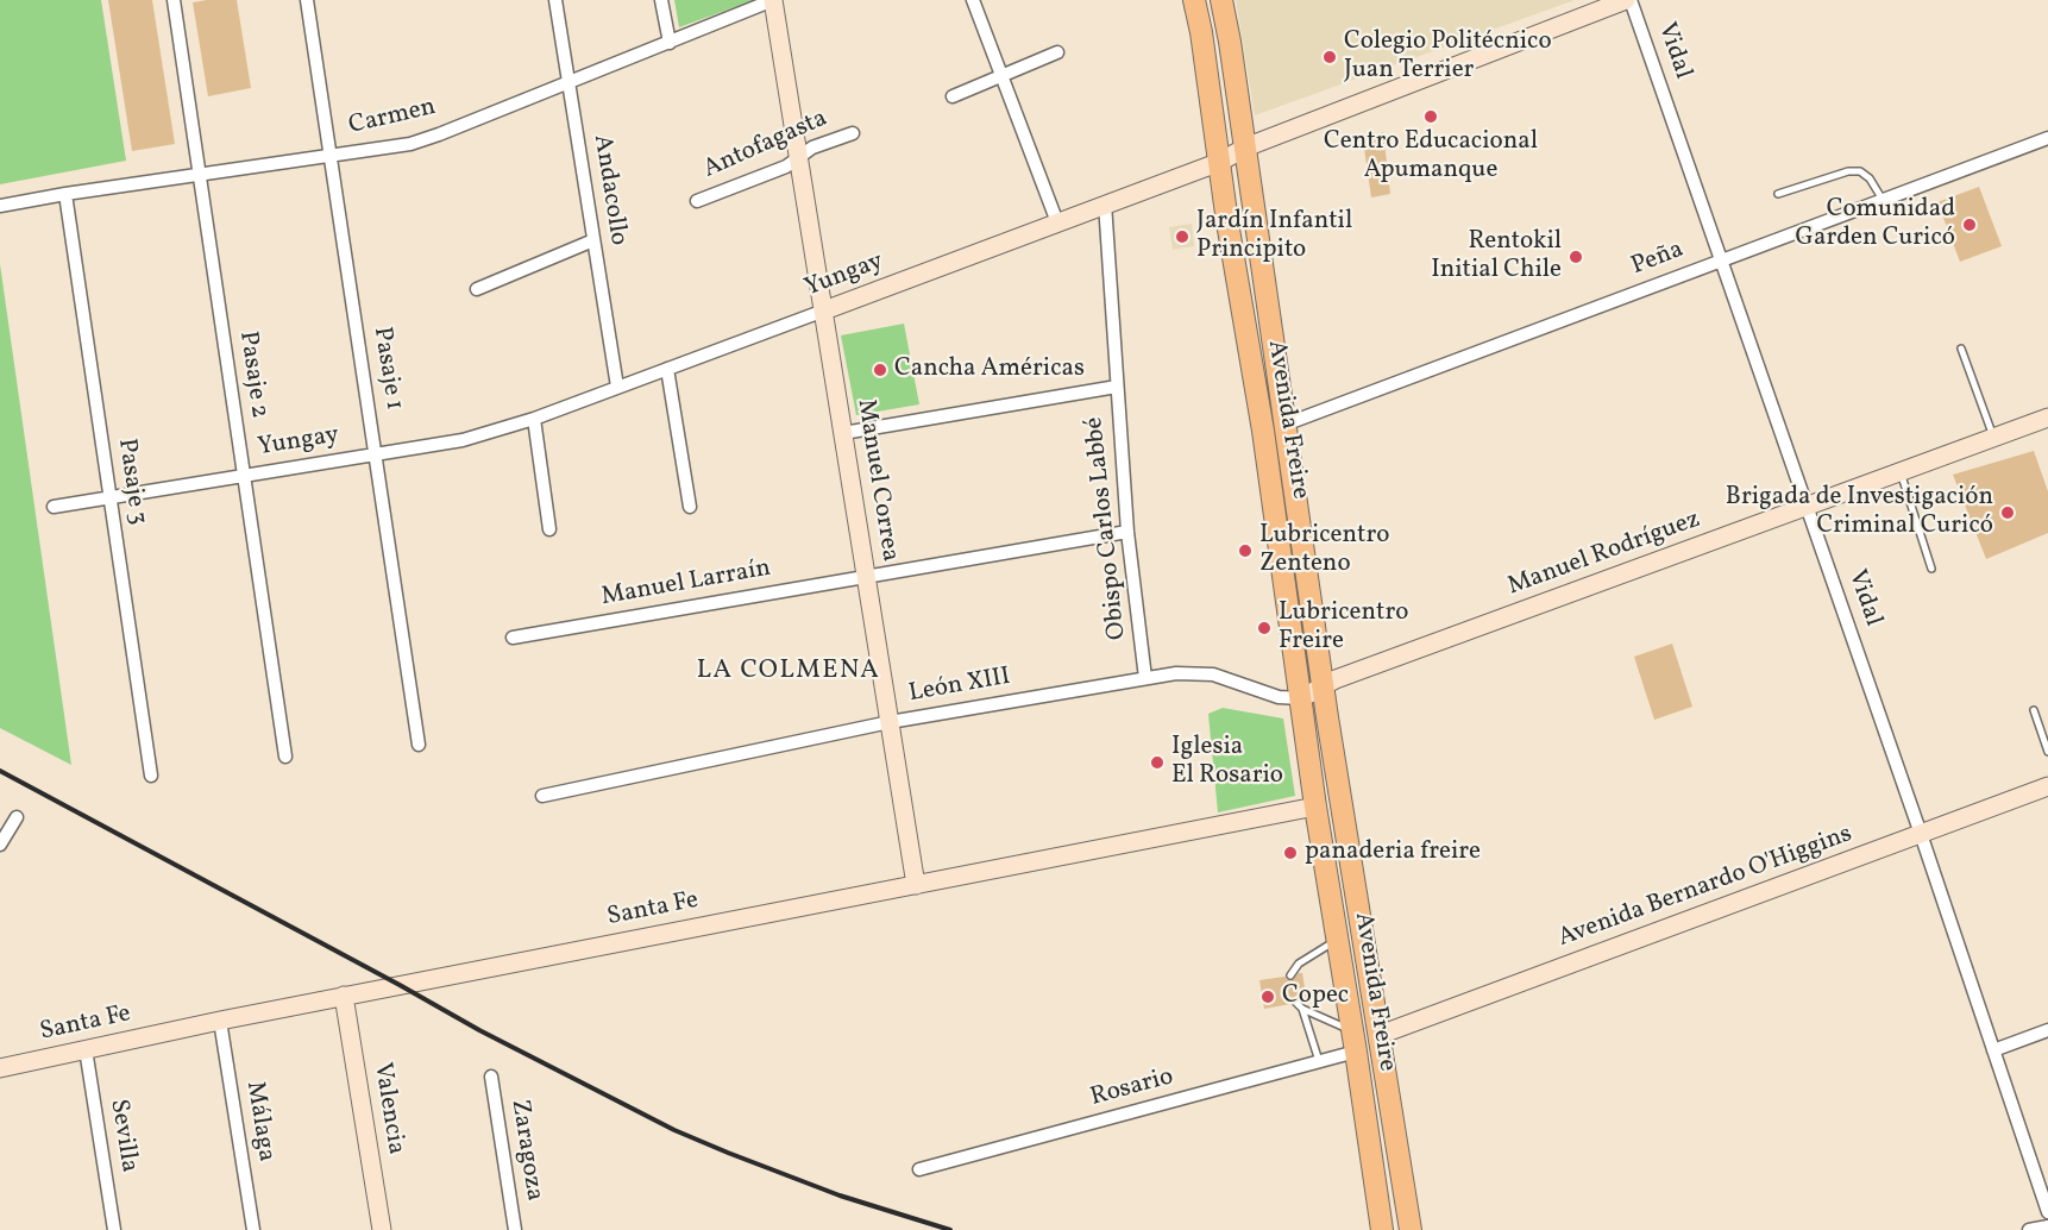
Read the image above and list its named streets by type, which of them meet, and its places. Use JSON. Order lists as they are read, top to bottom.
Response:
{
  "streets": {
    "main road": ["Avenida Freire"],
    "street": [
      "Vidal",
      "Carmen",
      "Antofagasta",
      "Andacollo",
      "Peña",
      "Yungay",
      "Pasaje 1",
      "Pasaje 2",
      "Manuel Correa",
      "Pasaje 3",
      "Obispo Carlos Labbé",
      "Manuel Rodríguez",
      "Manuel Larraín",
      "León XIII",
      "Avenida Bernardo O'Higgins",
      "Santa Fe",
      "Rosario",
      "Valencia",
      "Málaga",
      "Sevilla",
      "Zaragoza"
    ]
  },
  "crossings": [
    ["Vidal", "Peña"],
    ["Vidal", "Yungay"],
    ["Vidal", "Manuel Rodríguez"],
    ["Vidal", "Avenida Bernardo O'Higgins"],
    ["Carmen", "Andacollo"],
    ["Carmen", "Pasaje 1"],
    ["Carmen", "Pasaje 2"],
    ["Carmen", "Manuel Correa"],
    ["Carmen", "Pasaje 3"],
    ["Antofagasta", "Manuel Correa"],
    ["Andacollo", "Yungay"],
    ["Peña", "Avenida Freire"],
    ["Yungay", "Pasaje 1"],
    ["Yungay", "Pasaje 2"],
    ["Yungay", "Avenida Freire"],
    ["Yungay", "Manuel Correa"],
    ["Yungay", "Pasaje 3"],
    ["Yungay", "Obispo Carlos Labbé"],
    ["Avenida Freire", "Manuel Rodríguez"],
    ["Avenida Freire", "León XIII"],
    ["Avenida Freire", "Avenida Bernardo O'Higgins"],
    ["Avenida Freire", "Santa Fe"],
    ["Avenida Freire", "Rosario"],
    ["Manuel Correa", "Manuel Larraín"],
    ["Manuel Correa", "León XIII"],
    ["Manuel Correa", "Santa Fe"],
    ["Obispo Carlos Labbé", "Manuel Larraín"],
    ["Obispo Carlos Labbé", "León XIII"],
    ["Manuel Rodríguez", "León XIII"],
    ["Santa Fe", "Valencia"],
    ["Santa Fe", "Málaga"],
    ["Santa Fe", "Sevilla"]
  ],
  "districts": ["LA COLMENA"],
  "places": [
    "Colegio Politécnico Juan Terrier",
    "Centro Educacional Apumanque",
    "Comunidad Garden Curicó",
    "Jardín Infantil Principito",
    "Rentokil Initial Chile",
    "Cancha Américas",
    "Brigada de Investigación Criminal Curicó",
    "Lubricentro Zenteno",
    "Lubricentro Freire",
    "Iglesia El Rosario",
    "panaderia freire",
    "Copec"
  ]
}
